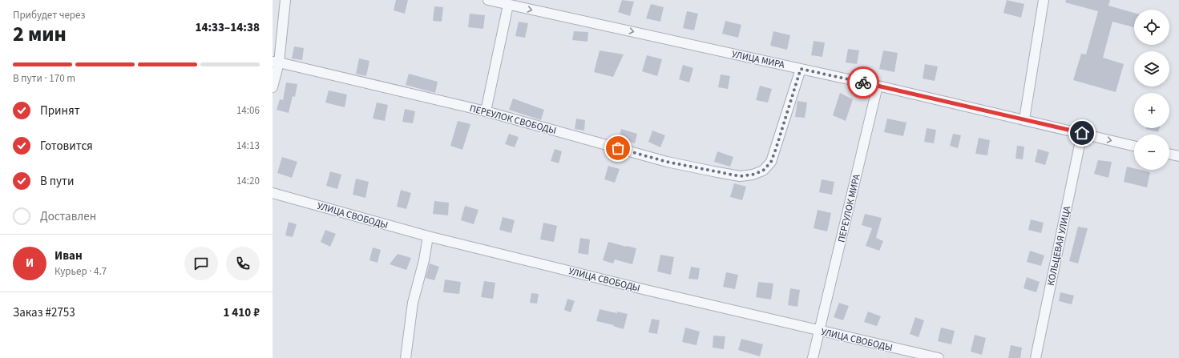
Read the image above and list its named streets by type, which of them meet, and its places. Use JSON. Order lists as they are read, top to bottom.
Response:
{
  "streets": {
    "street": [
      "УЛИЦА МИРА",
      "ПЕРЕУЛОК СВОБОДЫ",
      "ПЕРЕУЛОК МИРА",
      "УЛИЦА СВОБОДЫ",
      "КОЛЬЦЕВАЯ УЛИЦА"
    ]
  },
  "crossings": [
    ["УЛИЦА МИРА", "ПЕРЕУЛОК СВОБОДЫ"],
    ["УЛИЦА МИРА", "ПЕРЕУЛОК МИРА"],
    ["УЛИЦА МИРА", "КОЛЬЦЕВАЯ УЛИЦА"],
    ["ПЕРЕУЛОК МИРА", "УЛИЦА СВОБОДЫ"]
  ],
  "one_way": ["УЛИЦА МИРА"],
  "page": {
    "heading": ["2 мин", "Прибудет через", "14:33–14:38"],
    "panel": [
      "Иван",
      "Курьер · 4.7",
      "Заказ #2753",
      "1 410 ₽"
    ],
    "map_buttons": ["+", "−"],
    "bar": "В пути · 170 m",
    "list": [
      ["Принят", "14:06"],
      ["Готовится", "14:13"],
      ["В пути", "14:20"],
      "Доставлен"
    ],
    "round": "И"
  }
}
